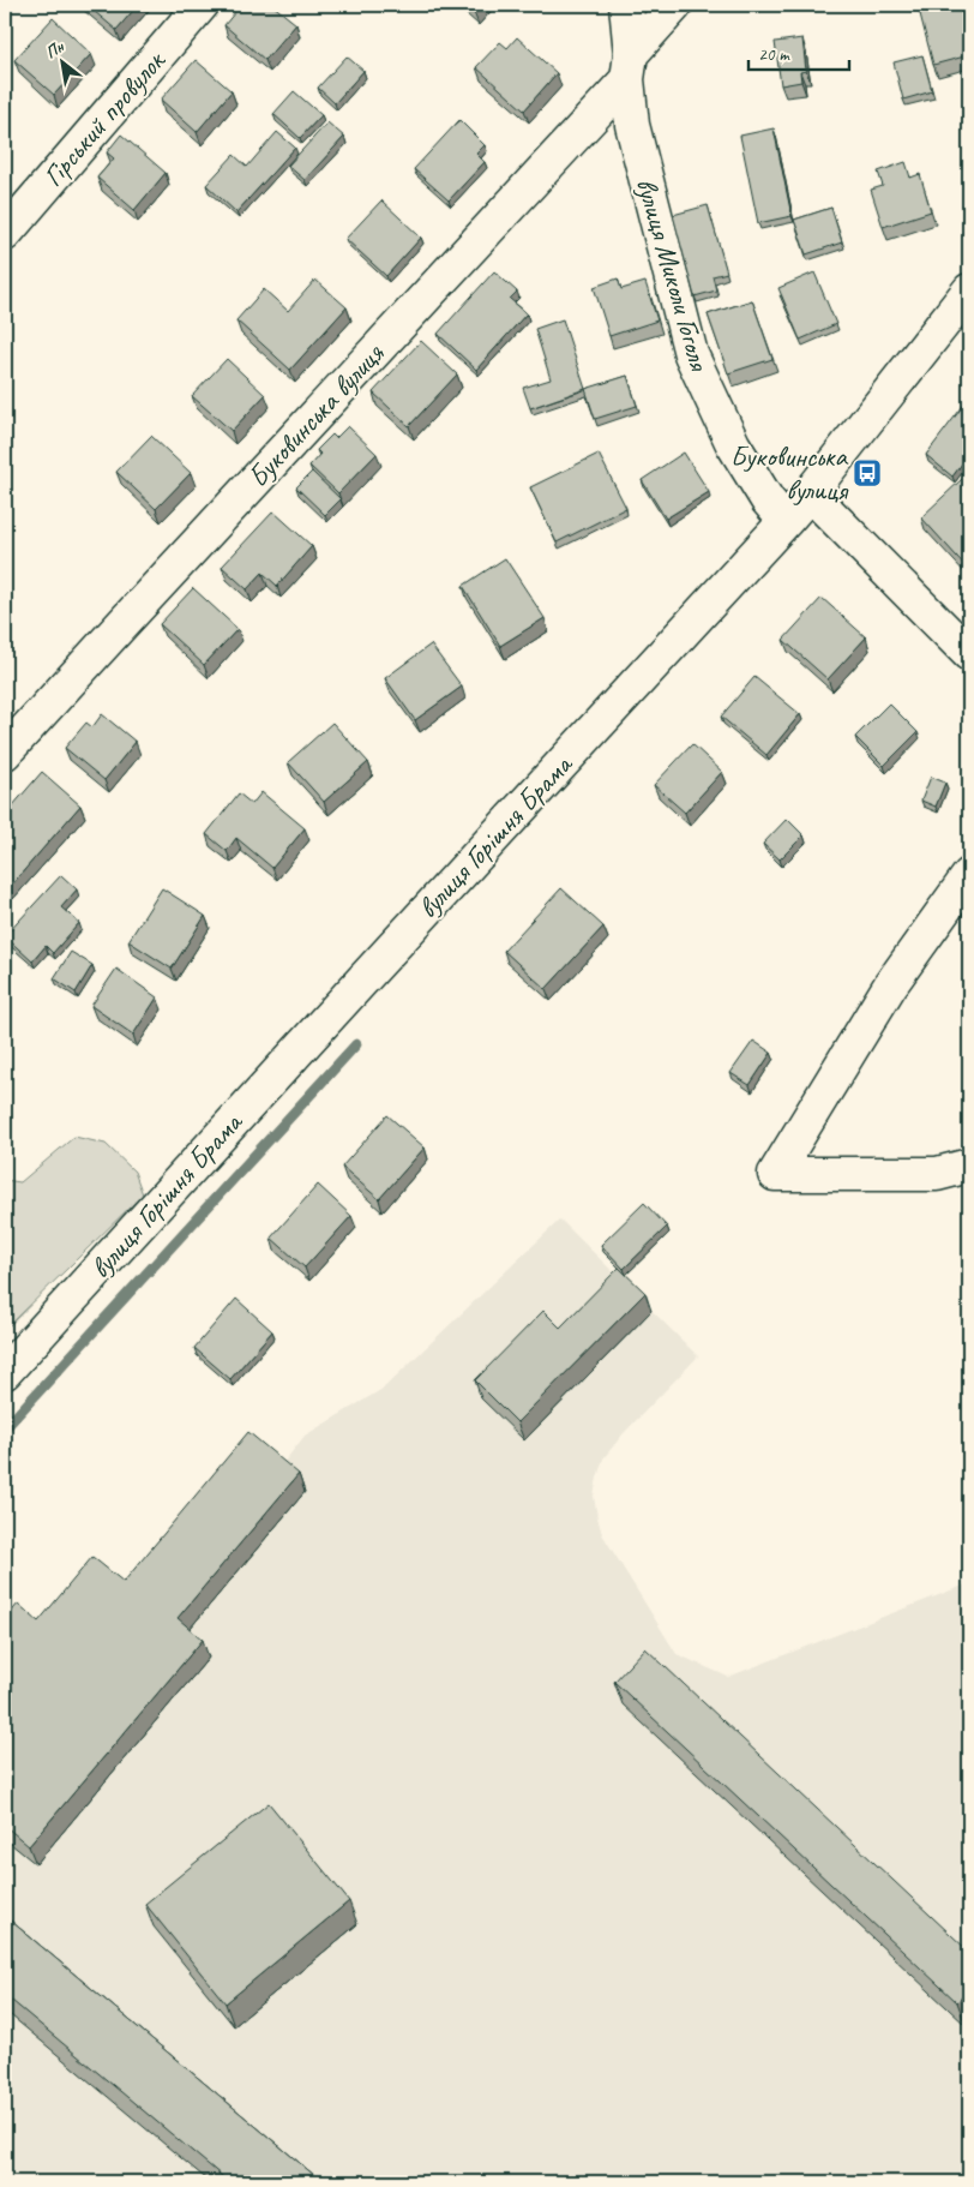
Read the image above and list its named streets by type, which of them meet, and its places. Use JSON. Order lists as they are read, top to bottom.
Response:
{
  "streets": {
    "street": [
      "Гірський провулок",
      "вулиця Миколи Гоголя",
      "Буковинська вулиця",
      "вулиця Горішня Брама"
    ]
  },
  "crossings": [
    ["вулиця Миколи Гоголя", "Буковинська вулиця"],
    ["вулиця Миколи Гоголя", "вулиця Горішня Брама"]
  ],
  "places": {
    "bus stop": ["Буковинська вулиця"]
  },
  "scale_bar": "20 m",
  "north": "top left"
}
